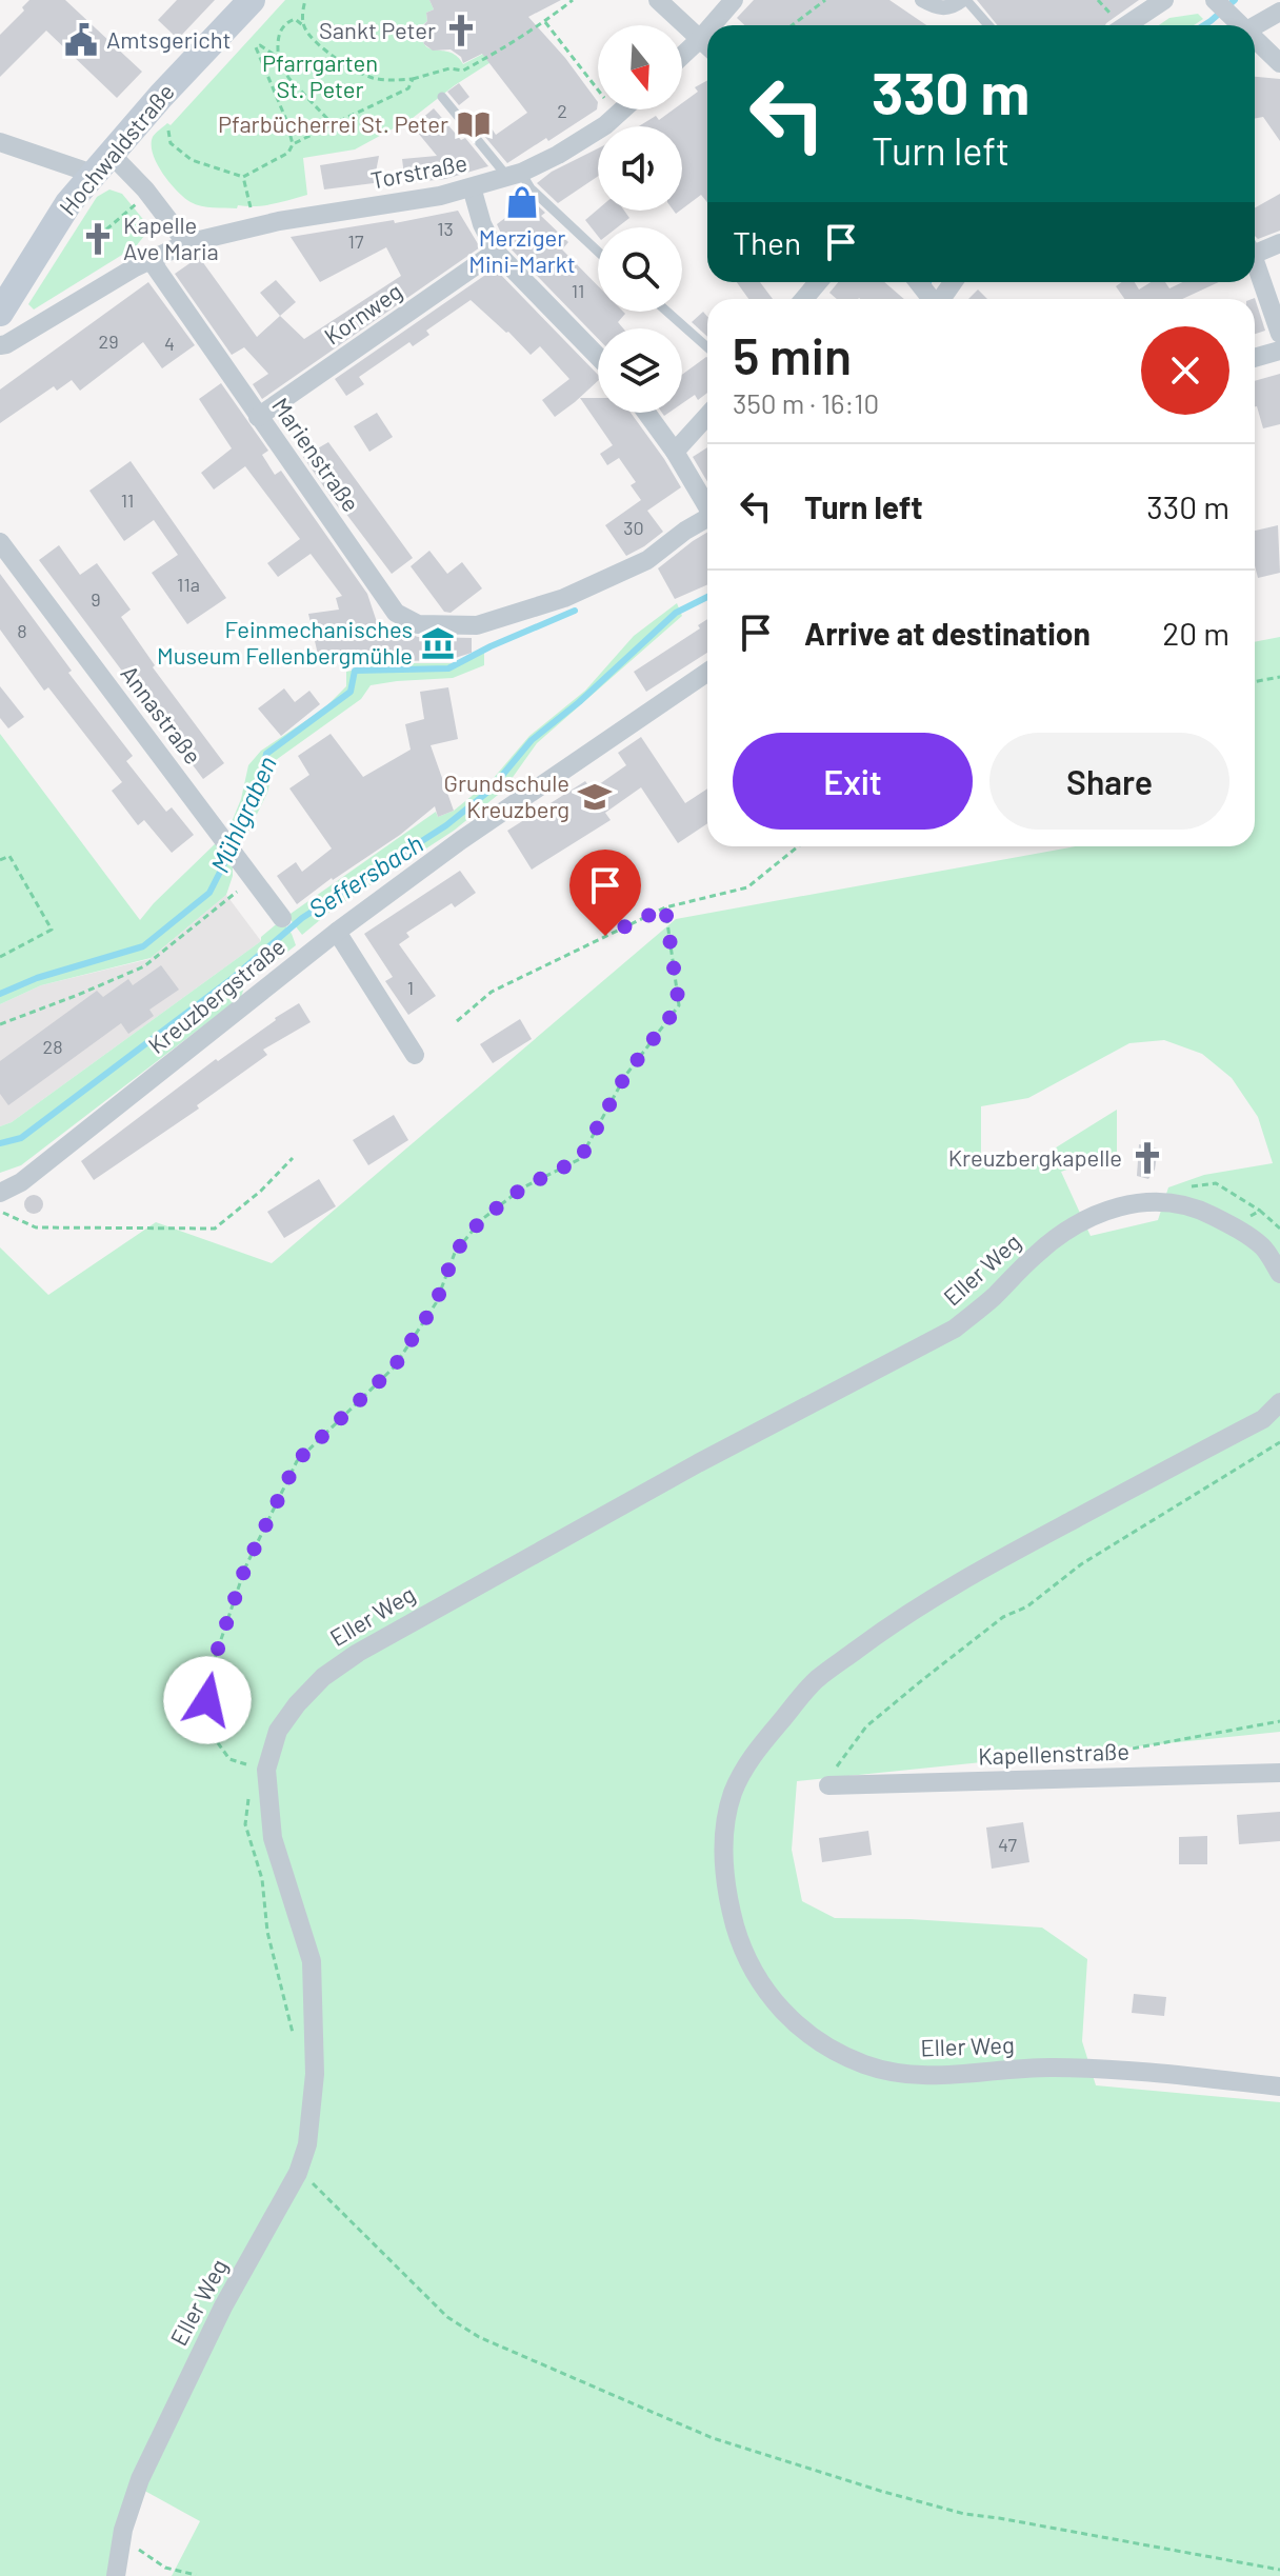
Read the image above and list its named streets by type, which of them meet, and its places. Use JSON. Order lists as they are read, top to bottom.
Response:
{
  "streets": {
    "main road": ["Hochwaldstraße"],
    "street": [
      "Torstraße",
      "Kornweg",
      "Marienstraße",
      "Annastraße",
      "Kreuzbergstraße",
      "Eller Weg",
      "Kapellenstraße"
    ]
  },
  "crossings": [
    ["Torstraße", "Marienstraße"],
    ["Kornweg", "Marienstraße"]
  ],
  "water": ["Mühlgraben", "Seffersbach"],
  "parks": ["Pfarrgarten St. Peter"],
  "places": {
    "church": ["Sankt Peter", "Kapelle Ave Maria", "Kreuzbergkapelle"],
    "public building": ["Amtsgericht"],
    "library": ["Pfarbücherrei St. Peter"],
    "shop": ["Merziger Mini-Markt"],
    "museum": ["Feinmechanisches Museum Fellenbergmühle"],
    "school or university": ["Grundschule Kreuzberg"]
  },
  "house_numbers": [
    "2",
    "13",
    "17",
    "11",
    "29",
    "4",
    "11",
    "30",
    "11a",
    "9",
    "8",
    "1",
    "28",
    "47"
  ],
  "north": "bottom",
  "page": {
    "turn": ["330 m", "Turn left"],
    "then": "Then",
    "heading": ["5 min", "350 m · 16:10"],
    "list": [
      {
        "name": "Turn left",
        "value": "330 m"
      },
      {
        "name": "Arrive at destination",
        "value": "20 m"
      }
    ],
    "buttons": ["Exit", "Share"]
  }
}
